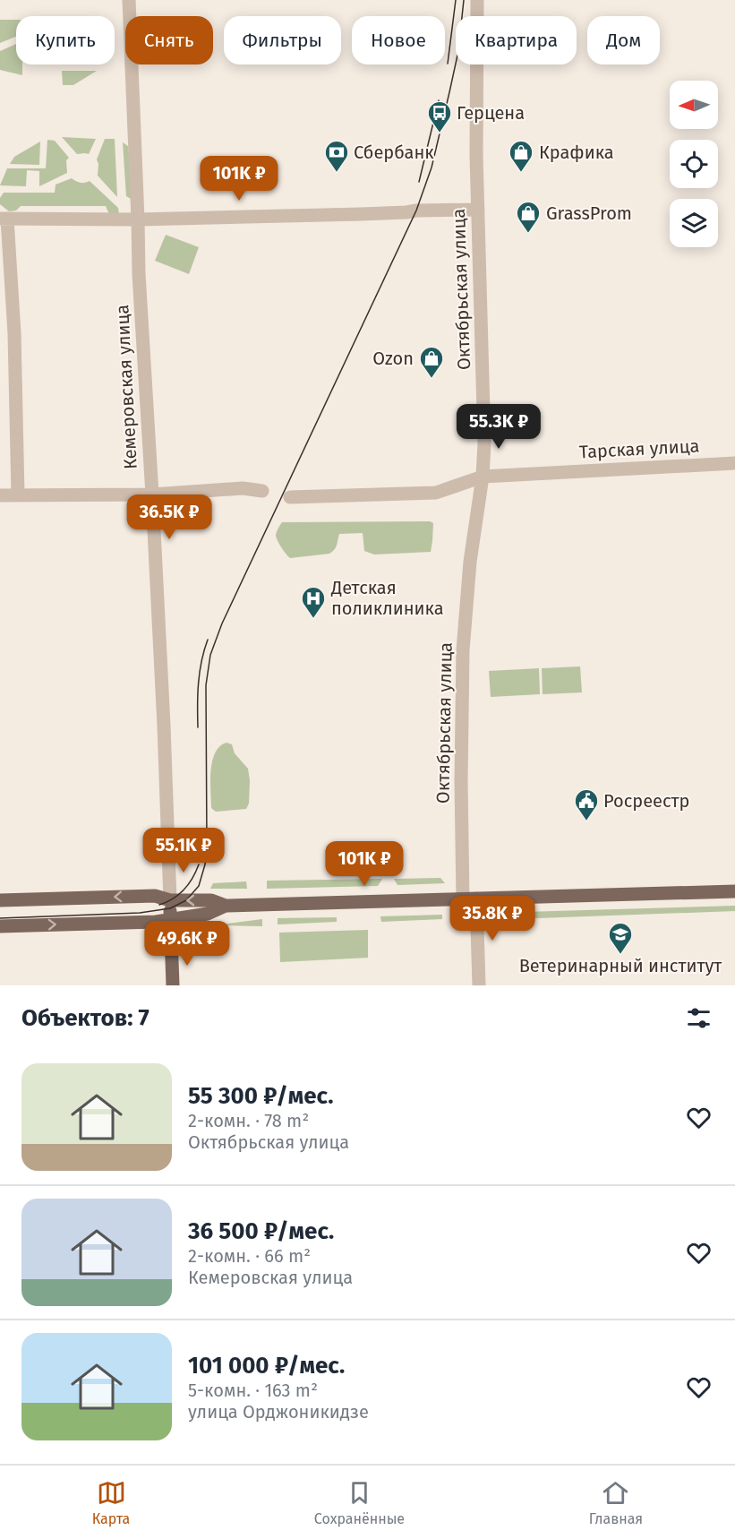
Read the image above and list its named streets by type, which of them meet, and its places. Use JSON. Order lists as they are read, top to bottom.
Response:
{
  "streets": {
    "street": ["Октябрьская улица", "Кемеровская улица", "Тарская улица"]
  },
  "crossings": [
    ["Октябрьская улица", "Тарская улица"]
  ],
  "places": {
    "bus stop": ["Герцена"],
    "bank": ["Сбербанк"],
    "shop": ["Крафика", "GrassProm", "Ozon"],
    "hospital": ["Детская поликлиника"],
    "public building": ["Росреестр"],
    "school or university": ["Ветеринарный институт"]
  },
  "north": "left",
  "page": {
    "chip": [
      "Купить",
      "Снять",
      "Фильтры",
      "Новое",
      "Квартира",
      "Дом"
    ],
    "price": [
      "101K ₽",
      "55.3K ₽",
      "36.5K ₽",
      "55.1K ₽",
      "101K ₽",
      "35.8K ₽",
      "49.6K ₽"
    ],
    "heading": "Объектов: 7",
    "list": [
      {
        "name": "55 300 ₽/мес.",
        "note": "2-комн. · 78 m² · Октябрьская улица"
      },
      {
        "name": "36 500 ₽/мес.",
        "note": "2-комн. · 66 m² · Кемеровская улица"
      },
      {
        "name": "101 000 ₽/мес.",
        "note": "5-комн. · 163 m² · улица Орджоникидзе"
      }
    ],
    "tabs": ["Карта", "Сохранённые", "Главная"]
  }
}
